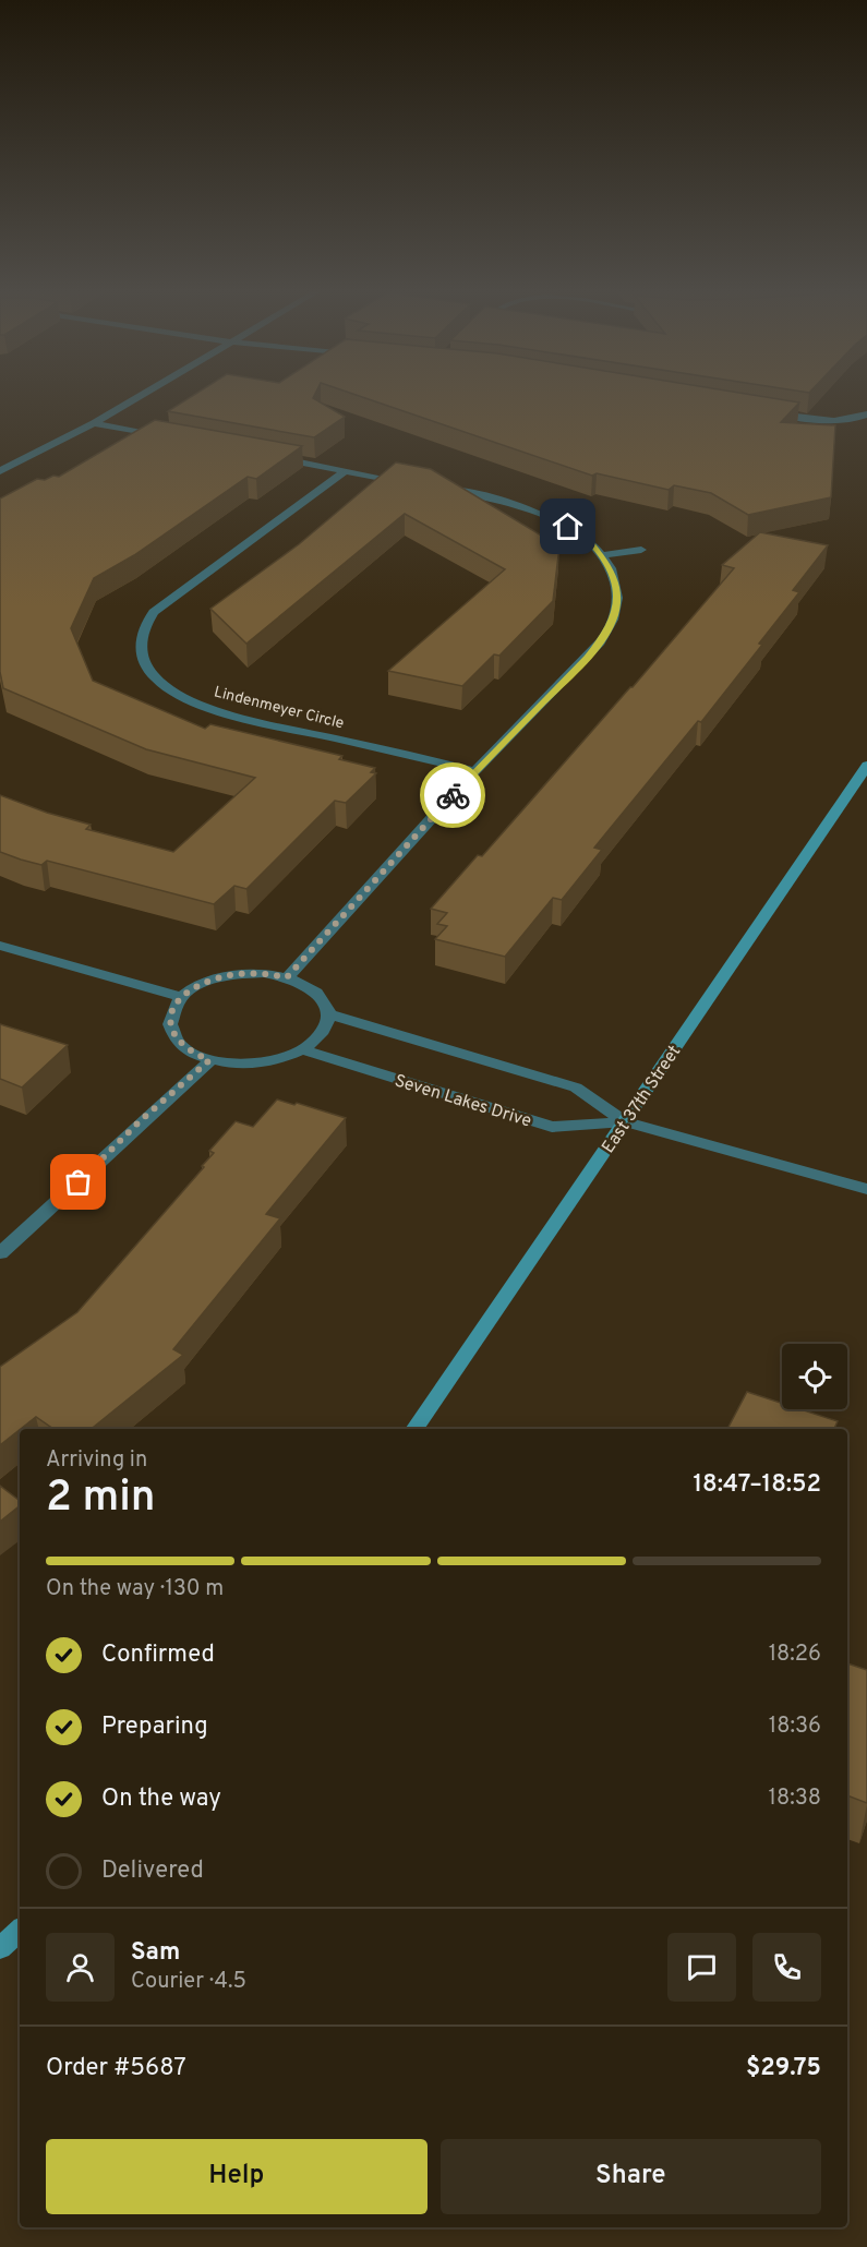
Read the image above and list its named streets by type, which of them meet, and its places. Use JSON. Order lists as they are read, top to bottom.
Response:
{
  "streets": {
    "main road": ["East 37th Street"],
    "street": ["Lindenmeyer Circle", "Seven Lakes Drive"]
  },
  "crossings": [
    ["East 37th Street", "Seven Lakes Drive"]
  ],
  "page": {
    "heading": ["2 min", "Arriving in", "18:47–18:52"],
    "panel": [
      "Sam",
      "Courier · 4.5",
      "Order #5687",
      "$29.75"
    ],
    "bar": "On the way · 130 m",
    "list": [
      ["Confirmed", "18:26"],
      ["Preparing", "18:36"],
      ["On the way", "18:38"],
      "Delivered"
    ],
    "buttons": ["Help", "Share"]
  }
}
